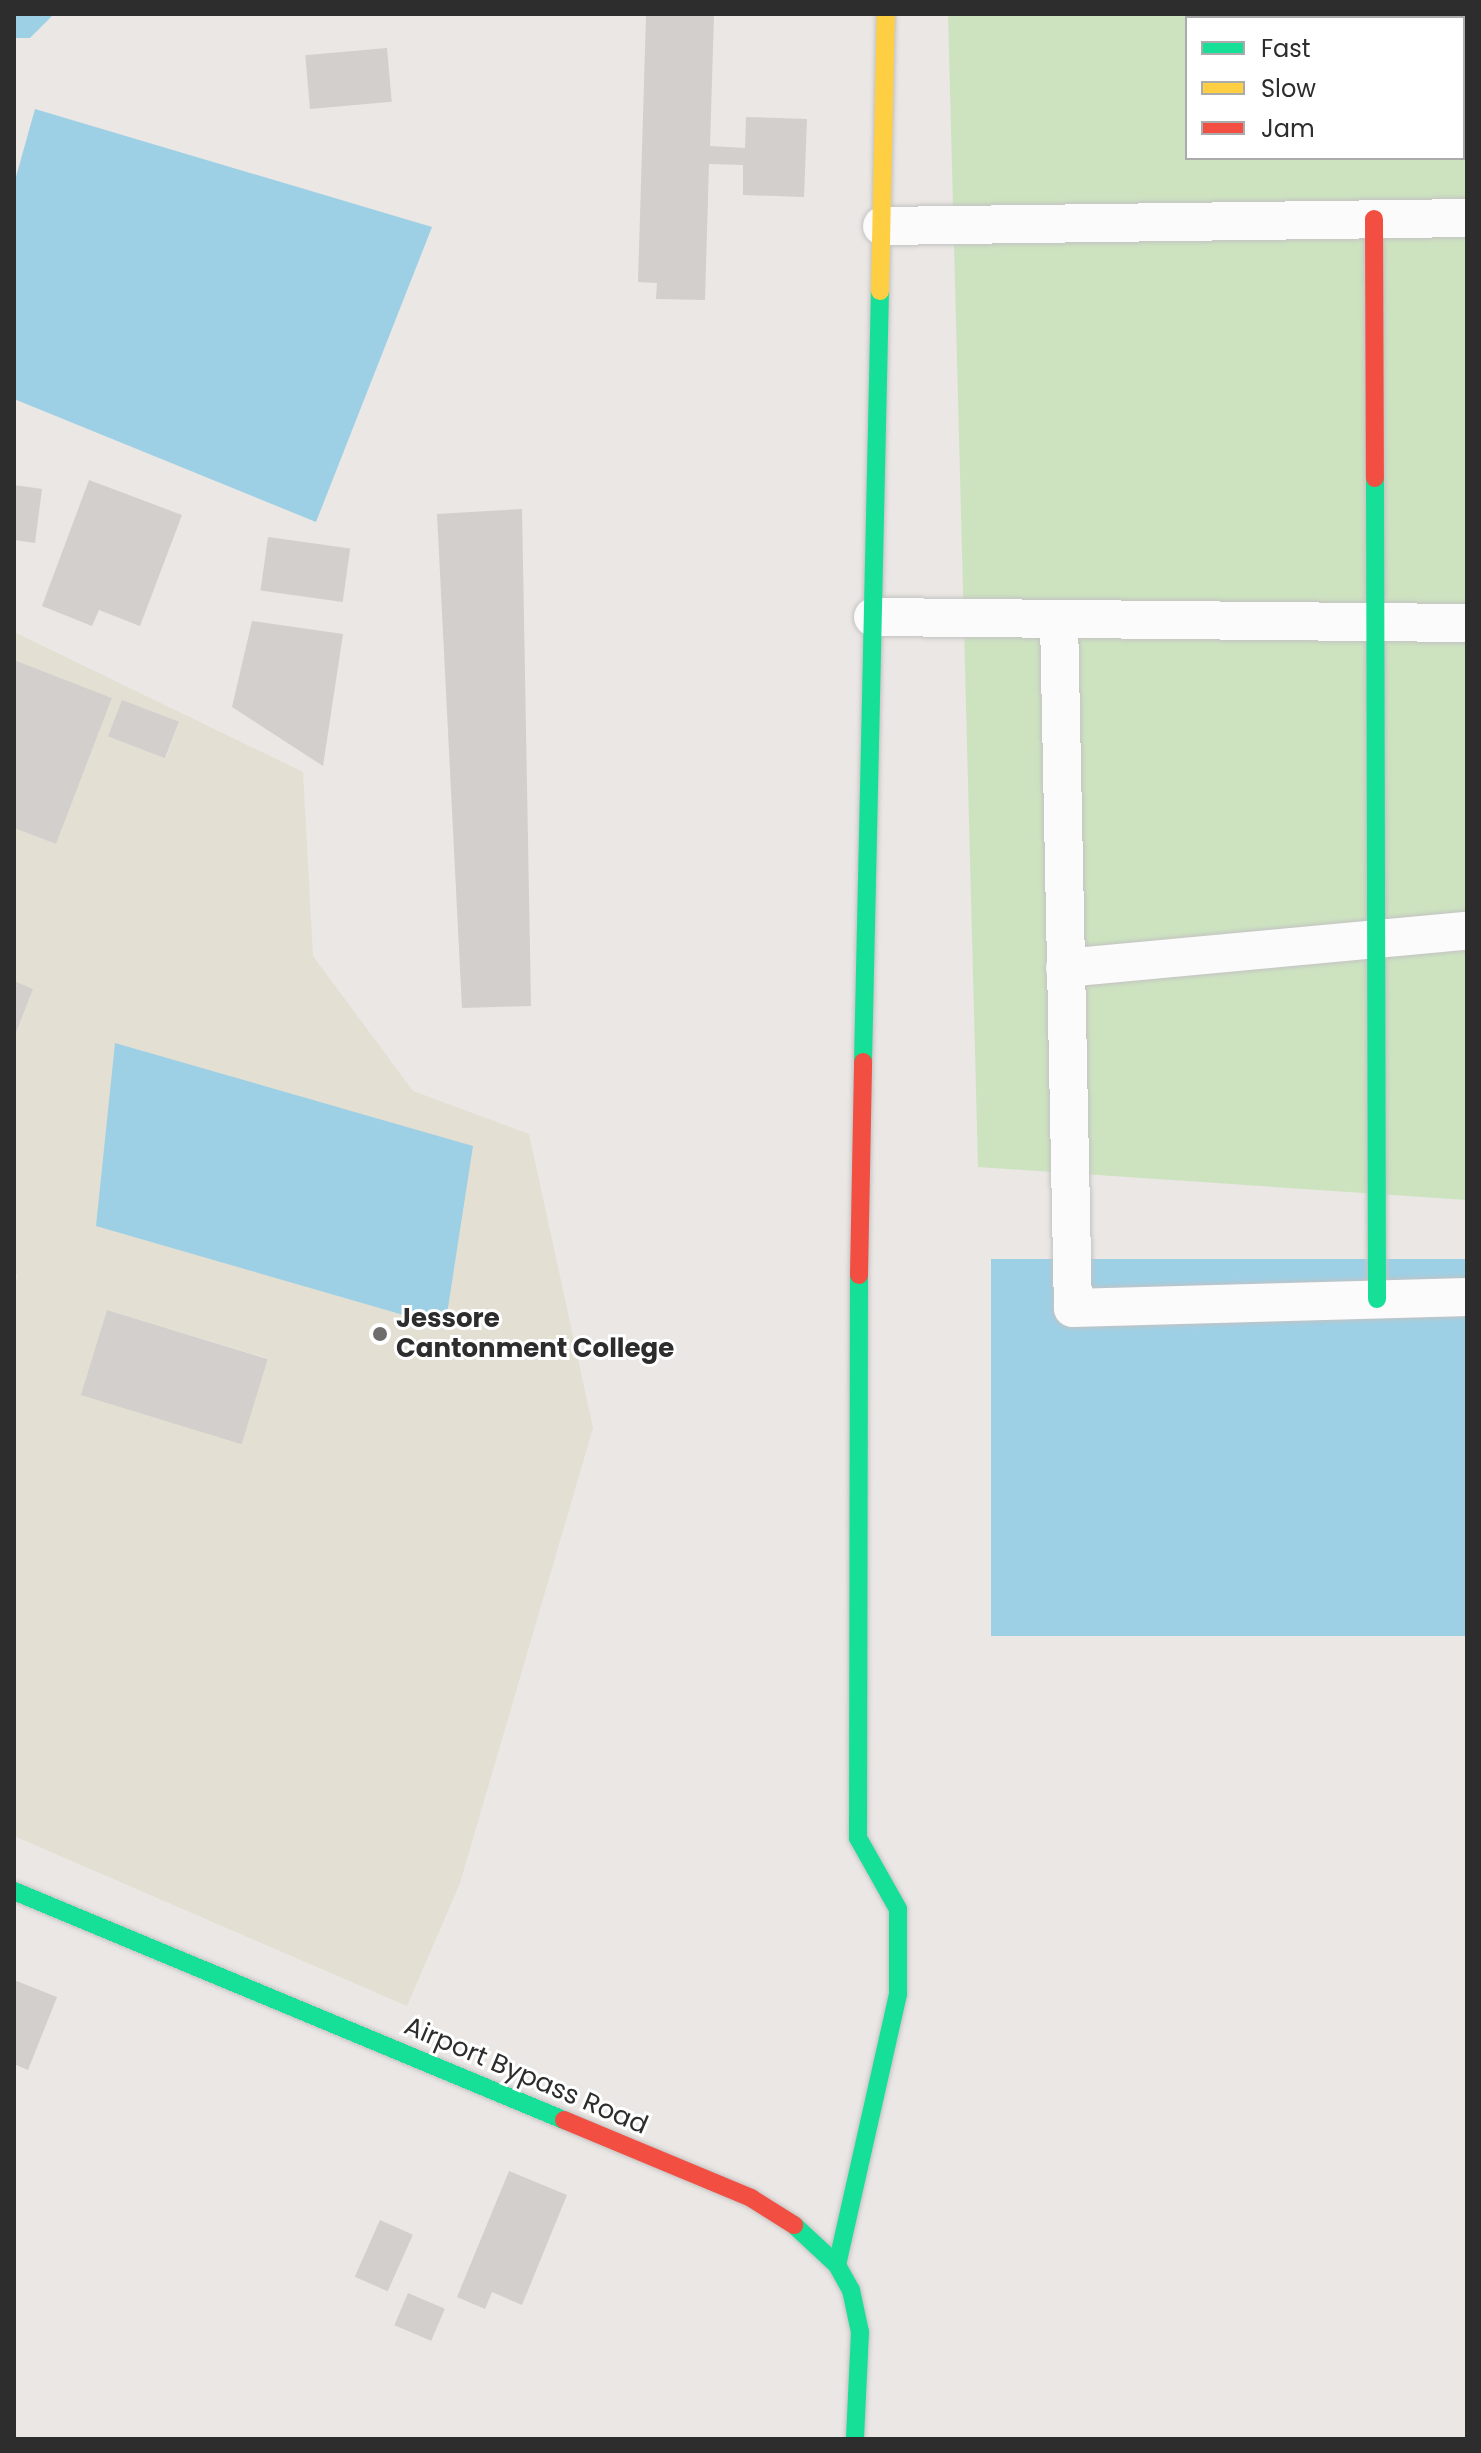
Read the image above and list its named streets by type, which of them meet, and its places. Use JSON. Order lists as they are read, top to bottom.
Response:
{
  "streets": {
    "street": ["Airport Bypass Road"]
  },
  "places": ["Jessore Cantonment College"],
  "legend": ["Fast", "Slow", "Jam"]
}
